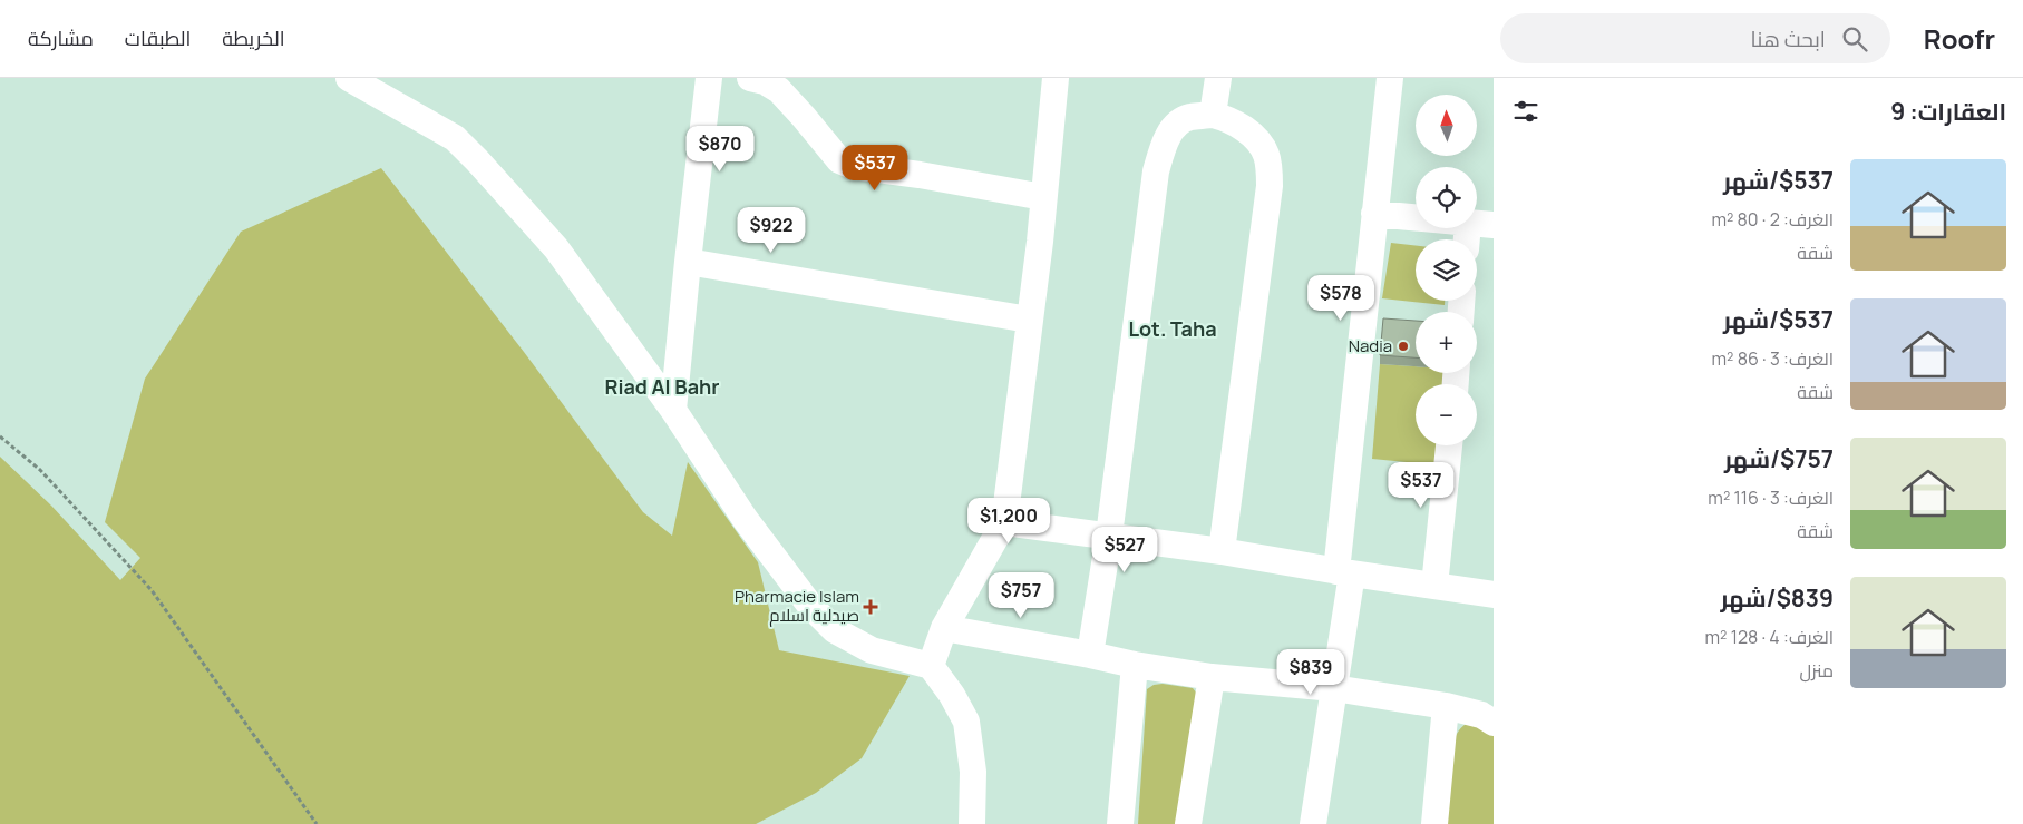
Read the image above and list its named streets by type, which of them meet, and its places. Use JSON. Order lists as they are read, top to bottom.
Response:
{
  "districts": ["Lot. Taha", "Riad Al Bahr"],
  "places": {
    "other": ["Nadia"],
    "health": ["Pharmacie Islam صيدلية اسلام"]
  },
  "north": "top",
  "page": {
    "header": "Roofr",
    "search": "ابحث هنا",
    "nav": ["الخريطة", "الطبقات", "مشاركة"],
    "heading": "العقارات: 9",
    "map_buttons": ["+", "−"],
    "price": [
      "$870",
      "$537",
      "$922",
      "$578",
      "$537",
      "$1,200",
      "$527",
      "$757",
      "$839"
    ],
    "list": [
      {
        "name": "$537/شهر",
        "note": "الغرف: 2 · 80 m² · شقة"
      },
      {
        "name": "$537/شهر",
        "note": "الغرف: 3 · 86 m² · شقة"
      },
      {
        "name": "$757/شهر",
        "note": "الغرف: 3 · 116 m² · شقة"
      },
      {
        "name": "$839/شهر",
        "note": "الغرف: 4 · 128 m² · منزل"
      }
    ]
  }
}
